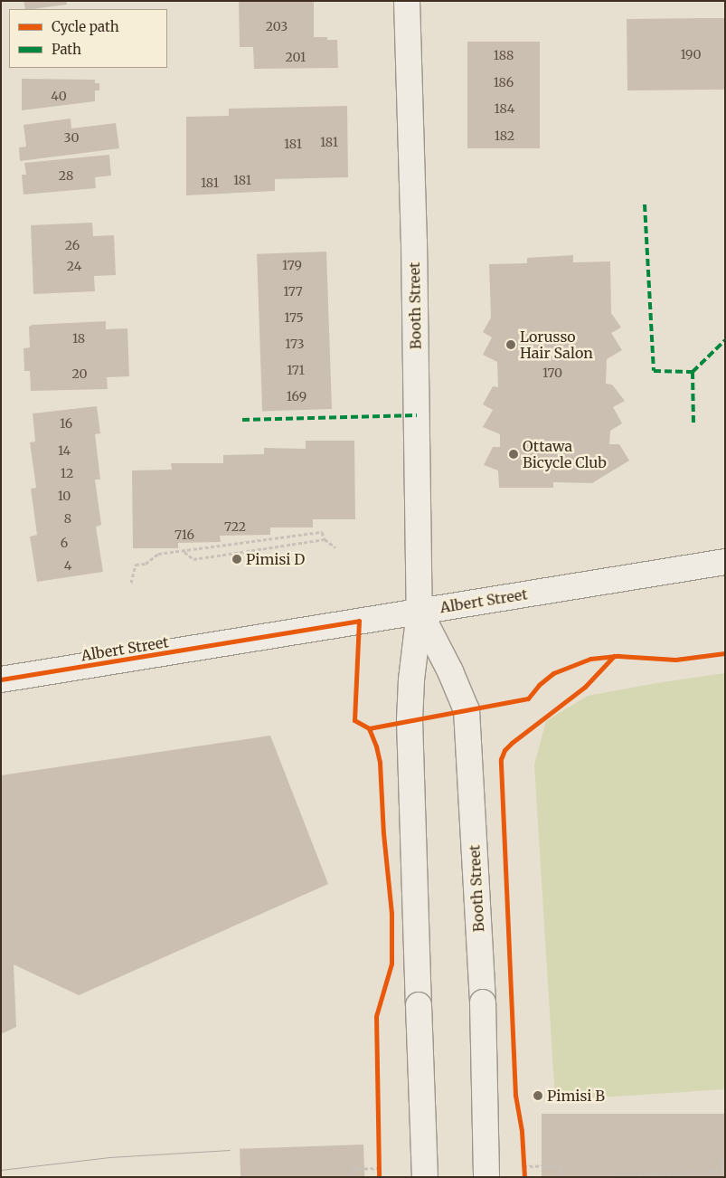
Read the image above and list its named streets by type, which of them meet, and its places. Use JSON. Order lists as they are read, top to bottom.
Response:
{
  "streets": {
    "main road": ["Booth Street", "Albert Street"]
  },
  "crossings": [
    ["Booth Street", "Albert Street"]
  ],
  "places": [
    "Lorusso Hair Salon",
    "Ottawa Bicycle Club",
    "Pimisi D",
    "Pimisi B"
  ],
  "house_numbers": [
    "203",
    "190",
    "188",
    "201",
    "186",
    "40",
    "184",
    "182",
    "30",
    "181",
    "181",
    "28",
    "181",
    "181",
    "26",
    "179",
    "24",
    "177",
    "175",
    "18",
    "173",
    "171",
    "170",
    "20",
    "169",
    "16",
    "14",
    "12",
    "10",
    "8",
    "722",
    "716",
    "6",
    "4"
  ],
  "legend": ["Cycle path", "Path"]
}
